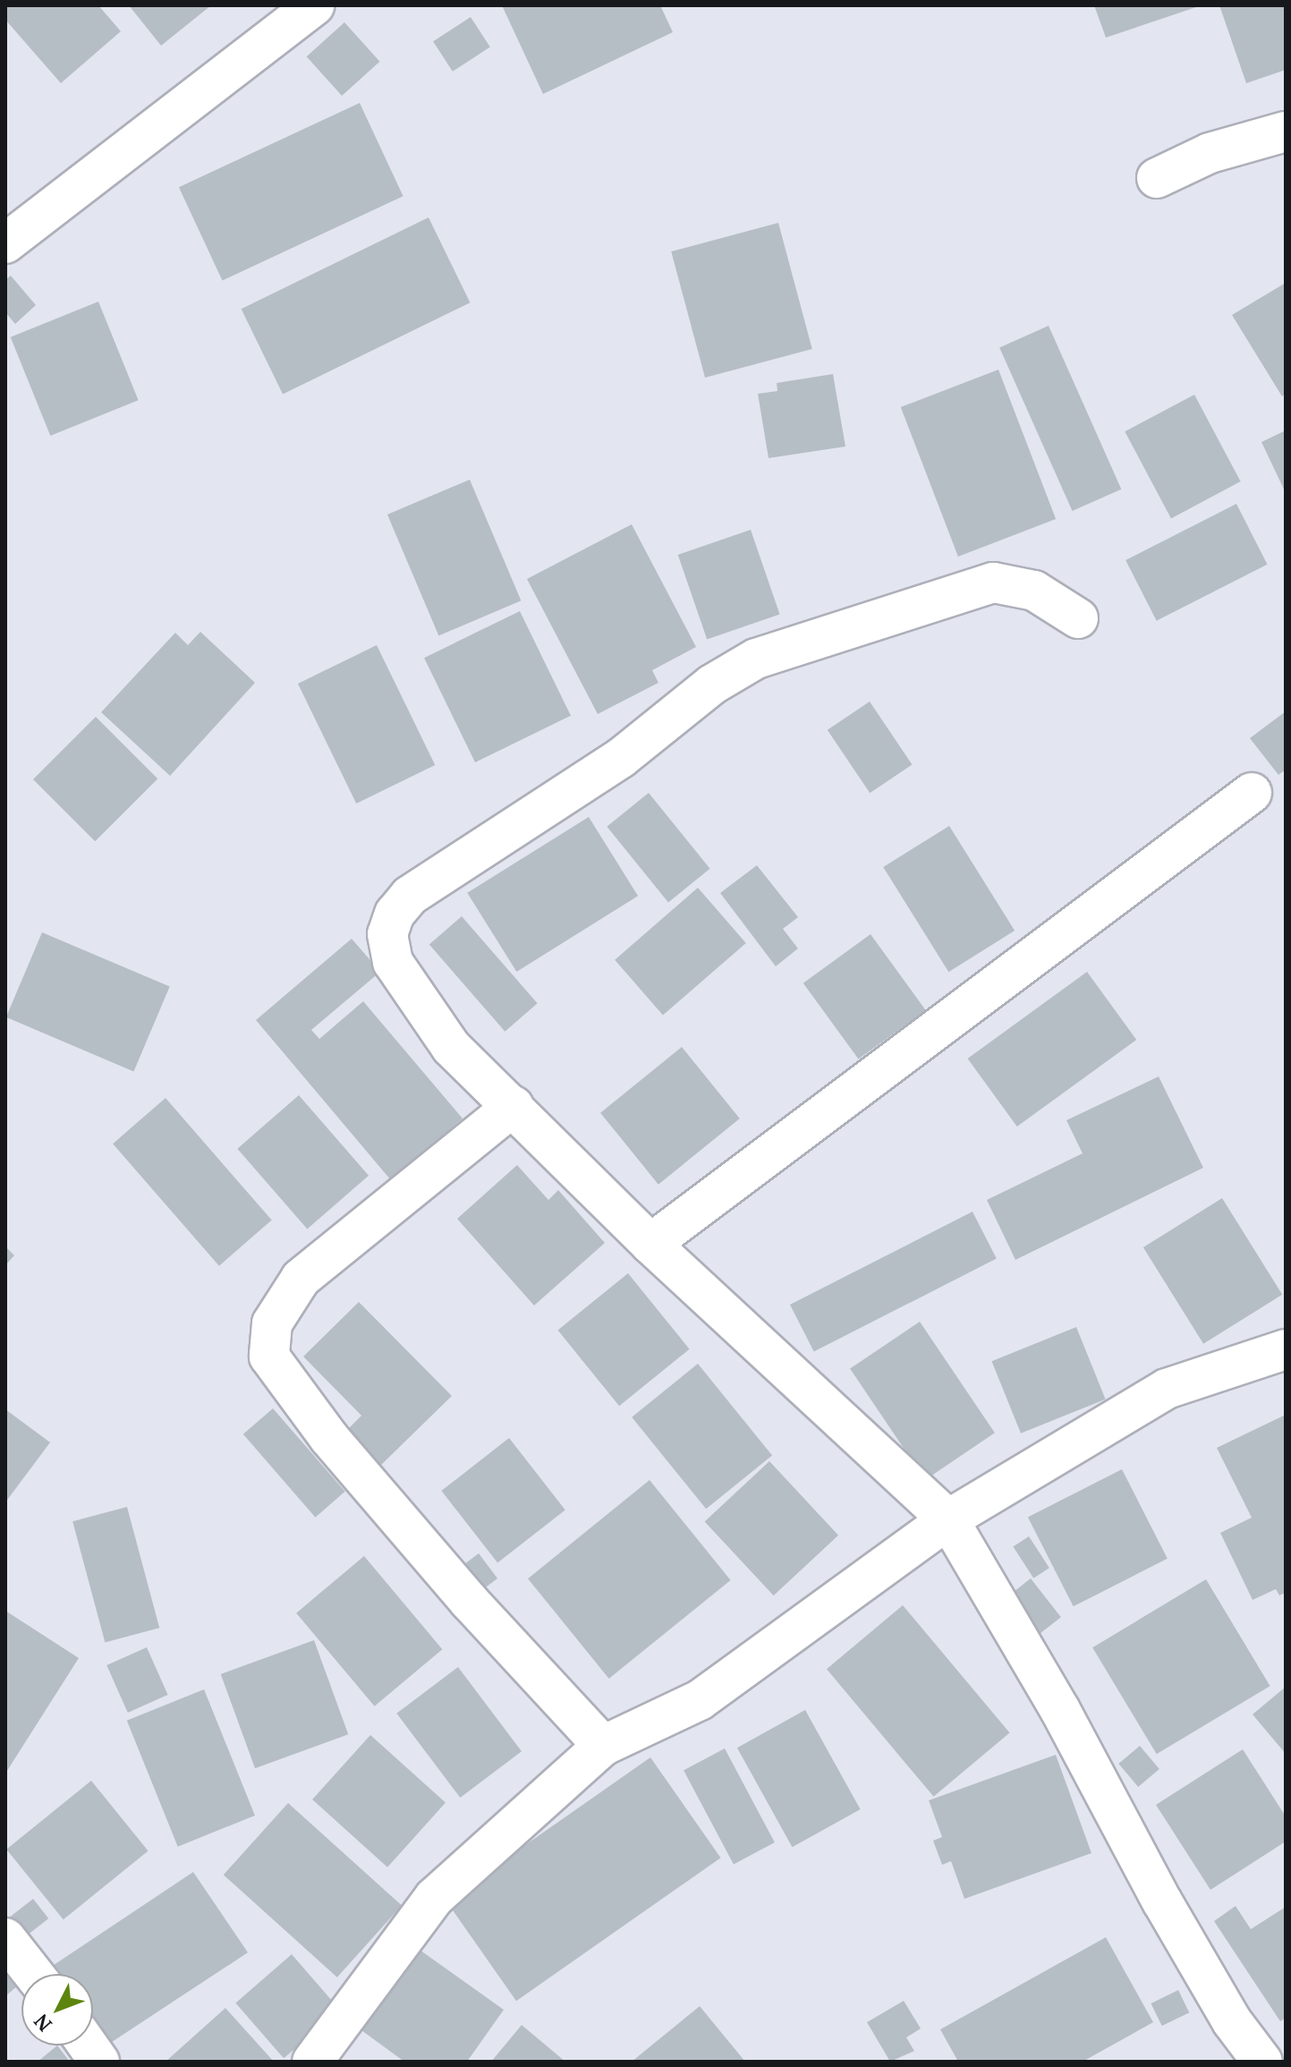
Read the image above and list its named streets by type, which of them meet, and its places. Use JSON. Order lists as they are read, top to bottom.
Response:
{
  "north": "bottom left"
}
